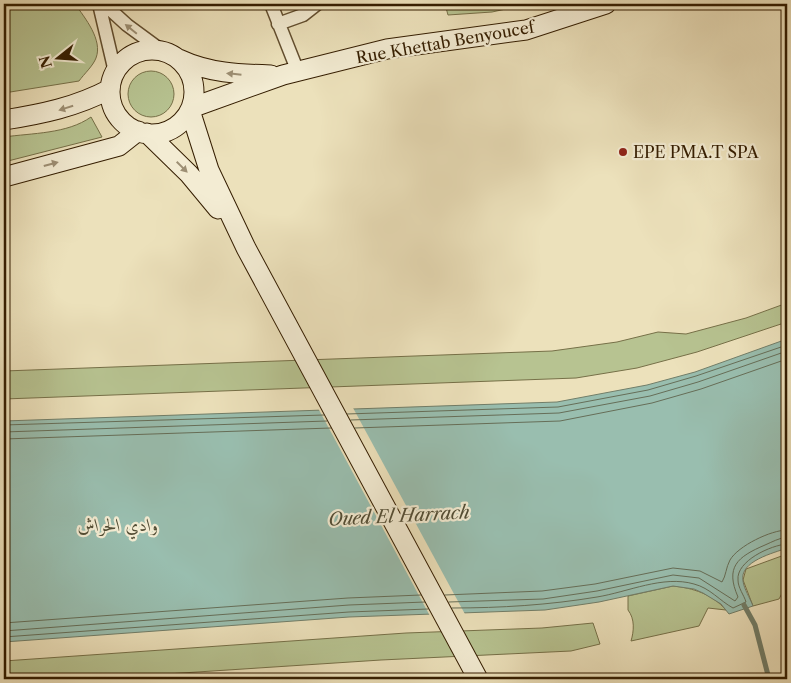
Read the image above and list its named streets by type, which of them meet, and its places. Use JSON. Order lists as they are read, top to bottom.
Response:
{
  "streets": {
    "main road": ["Rue Khettab Benyoucef"]
  },
  "water": ["Oued El Harrach", "وادي الحراش"],
  "places": ["EPE PMA.T SPA"],
  "north": "left"
}
